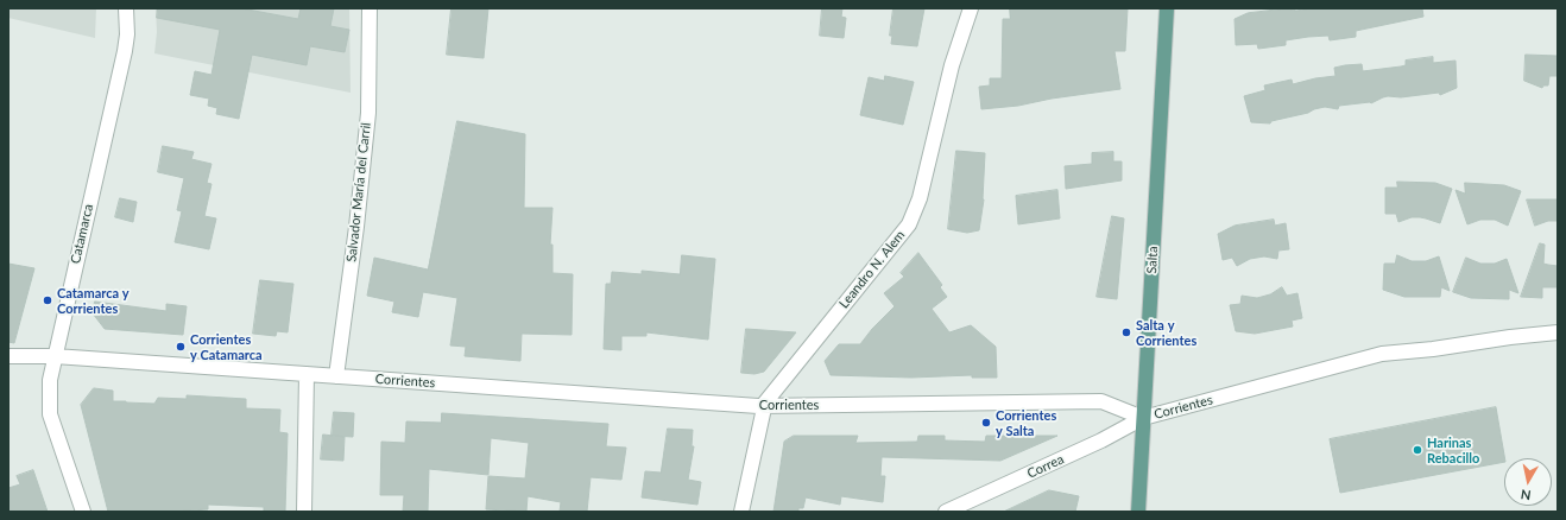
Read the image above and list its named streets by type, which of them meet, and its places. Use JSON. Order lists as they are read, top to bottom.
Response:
{
  "streets": {
    "main road": ["Salta"],
    "street": [
      "Salvador María del Carril",
      "Catamarca",
      "Leandro N. Alem",
      "Corrientes",
      "Correa"
    ]
  },
  "crossings": [
    ["Salvador María del Carril", "Corrientes"],
    ["Catamarca", "Corrientes"],
    ["Salta", "Corrientes"],
    ["Salta", "Correa"],
    ["Leandro N. Alem", "Corrientes"],
    ["Corrientes", "Correa"]
  ],
  "places": [
    "Catamarca y Corrientes",
    "Salta y Corrientes",
    "Corrientes y Catamarca",
    "Corrientes y Salta",
    "Harinas Rebacillo"
  ],
  "north": "bottom"
}
